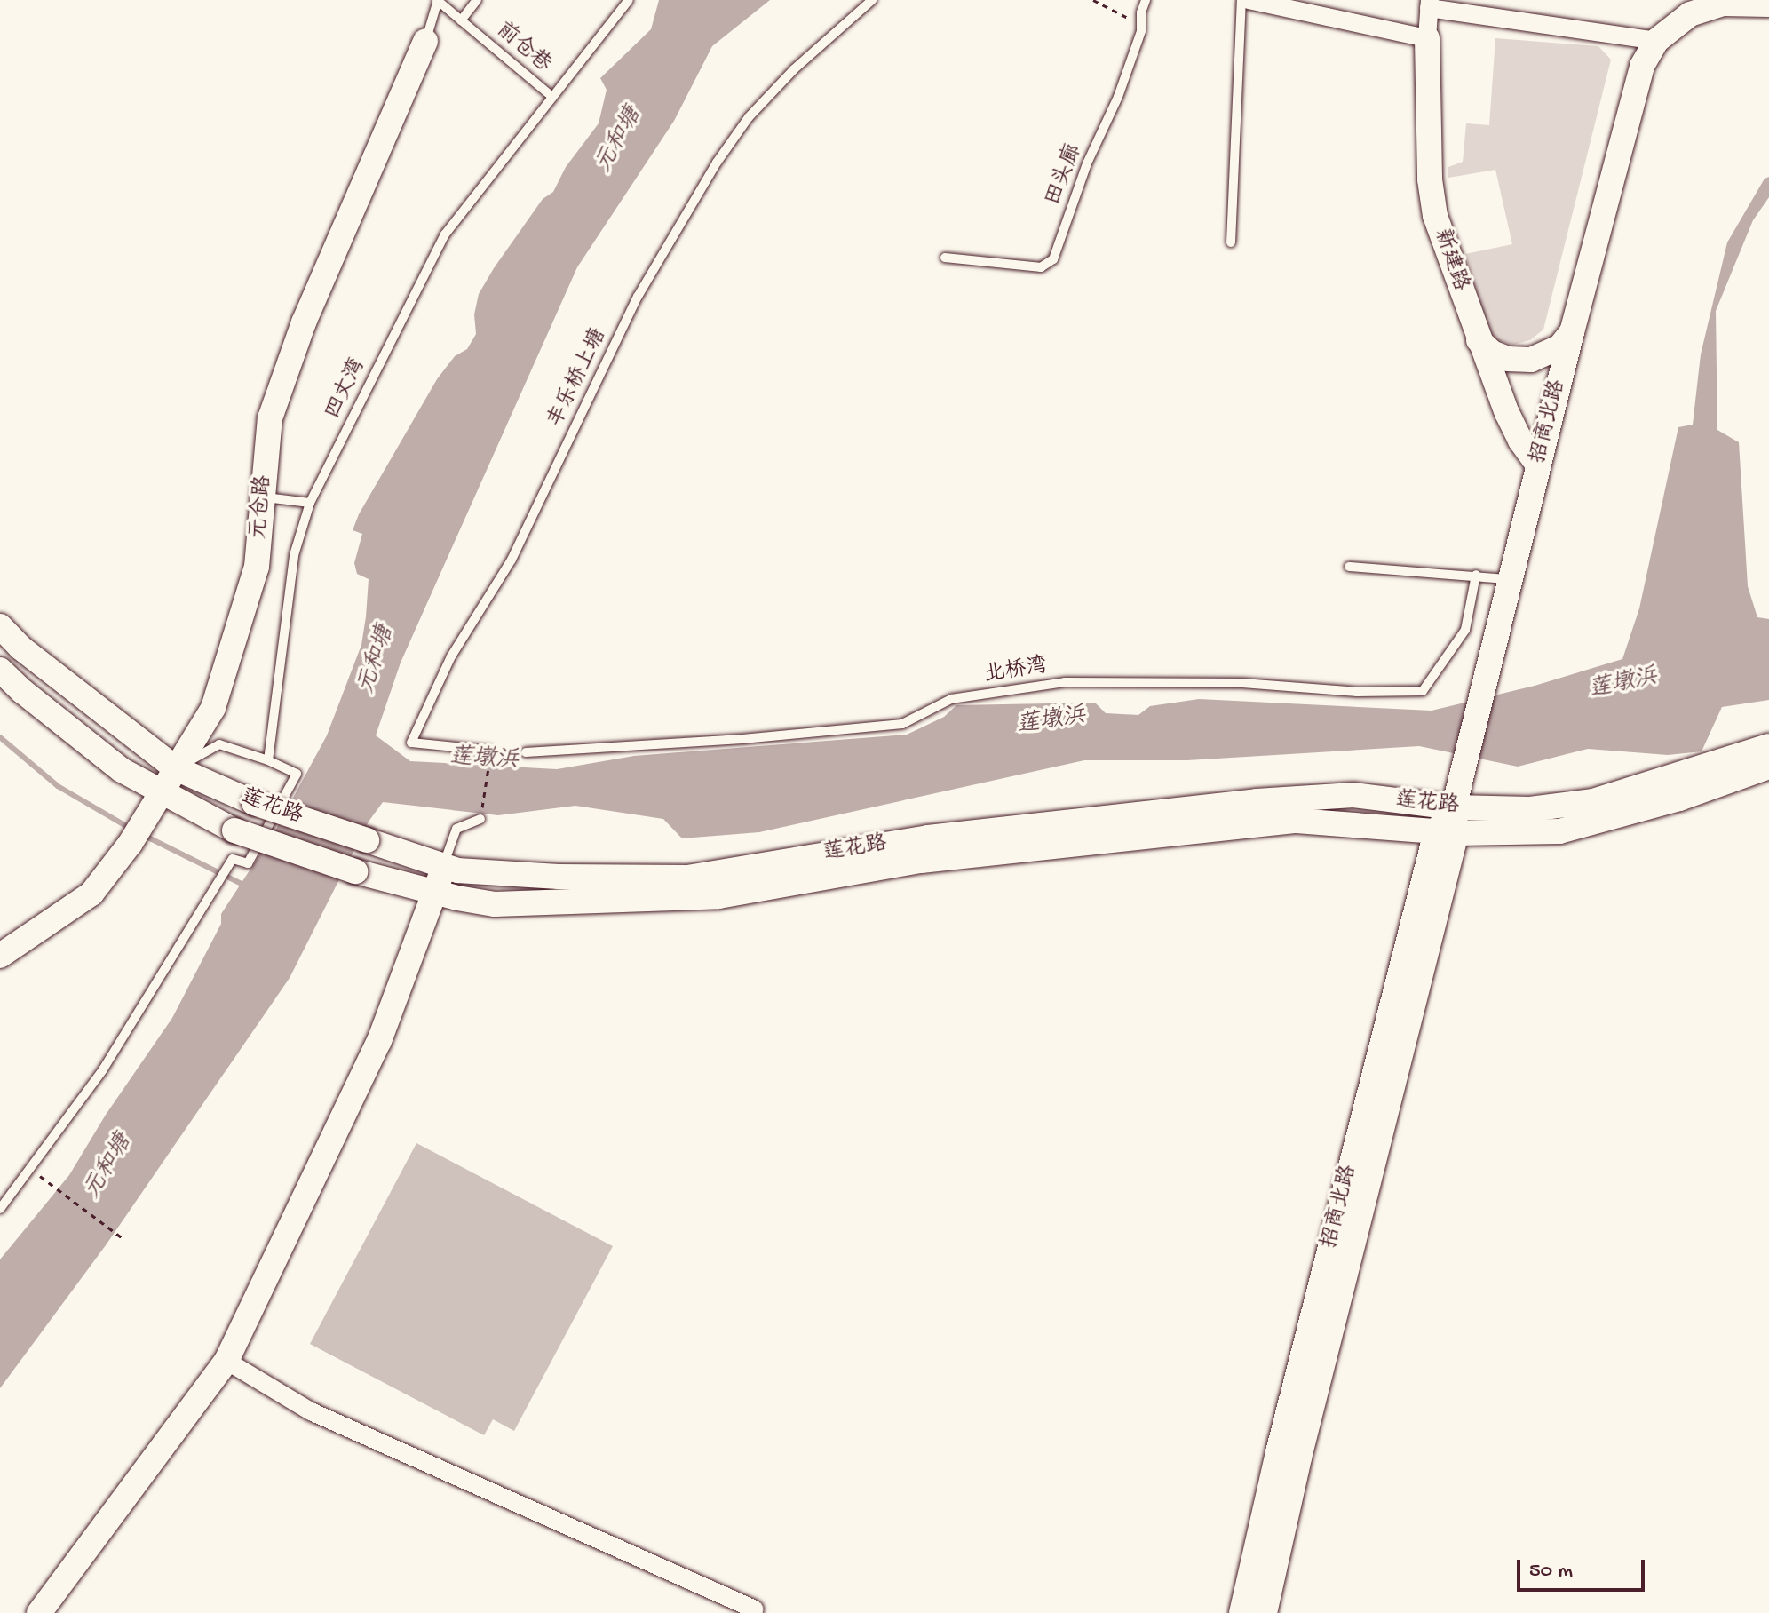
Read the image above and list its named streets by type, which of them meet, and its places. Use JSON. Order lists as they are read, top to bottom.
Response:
{
  "streets": {
    "street": [
      "新建路",
      "招商北路",
      "元仓路",
      "莲花路"
    ],
    "lane": [
      "前仓巷",
      "田头廊",
      "丰乐桥上塘",
      "四丈湾",
      "北桥湾"
    ]
  },
  "crossings": [
    ["前仓巷", "四丈湾"],
    ["前仓巷", "元仓路"],
    ["新建路", "招商北路"],
    ["招商北路", "莲花路"],
    ["元仓路", "莲花路"]
  ],
  "water": ["元和塘", "莲墩浜"],
  "scale_bar": "50 m"
}
